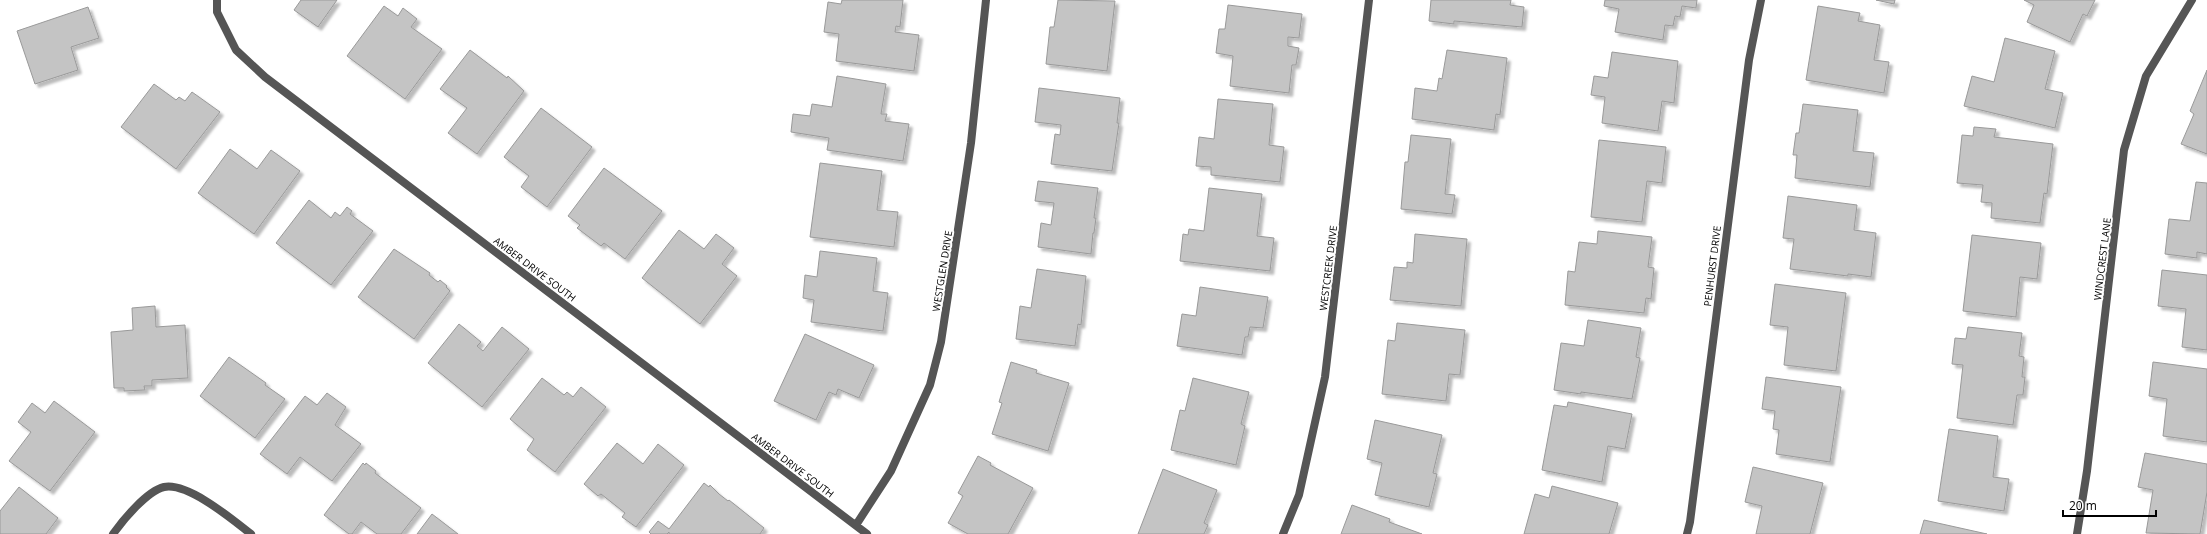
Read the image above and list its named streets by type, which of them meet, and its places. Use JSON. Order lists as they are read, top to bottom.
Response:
{
  "streets": {
    "street": [
      "WINDCREST LANE",
      "PENHURST DRIVE",
      "WESTCREEK DRIVE",
      "AMBER DRIVE SOUTH",
      "WESTGLEN DRIVE"
    ]
  },
  "crossings": [
    ["AMBER DRIVE SOUTH", "WESTGLEN DRIVE"]
  ],
  "scale_bar": "20 m"
}
